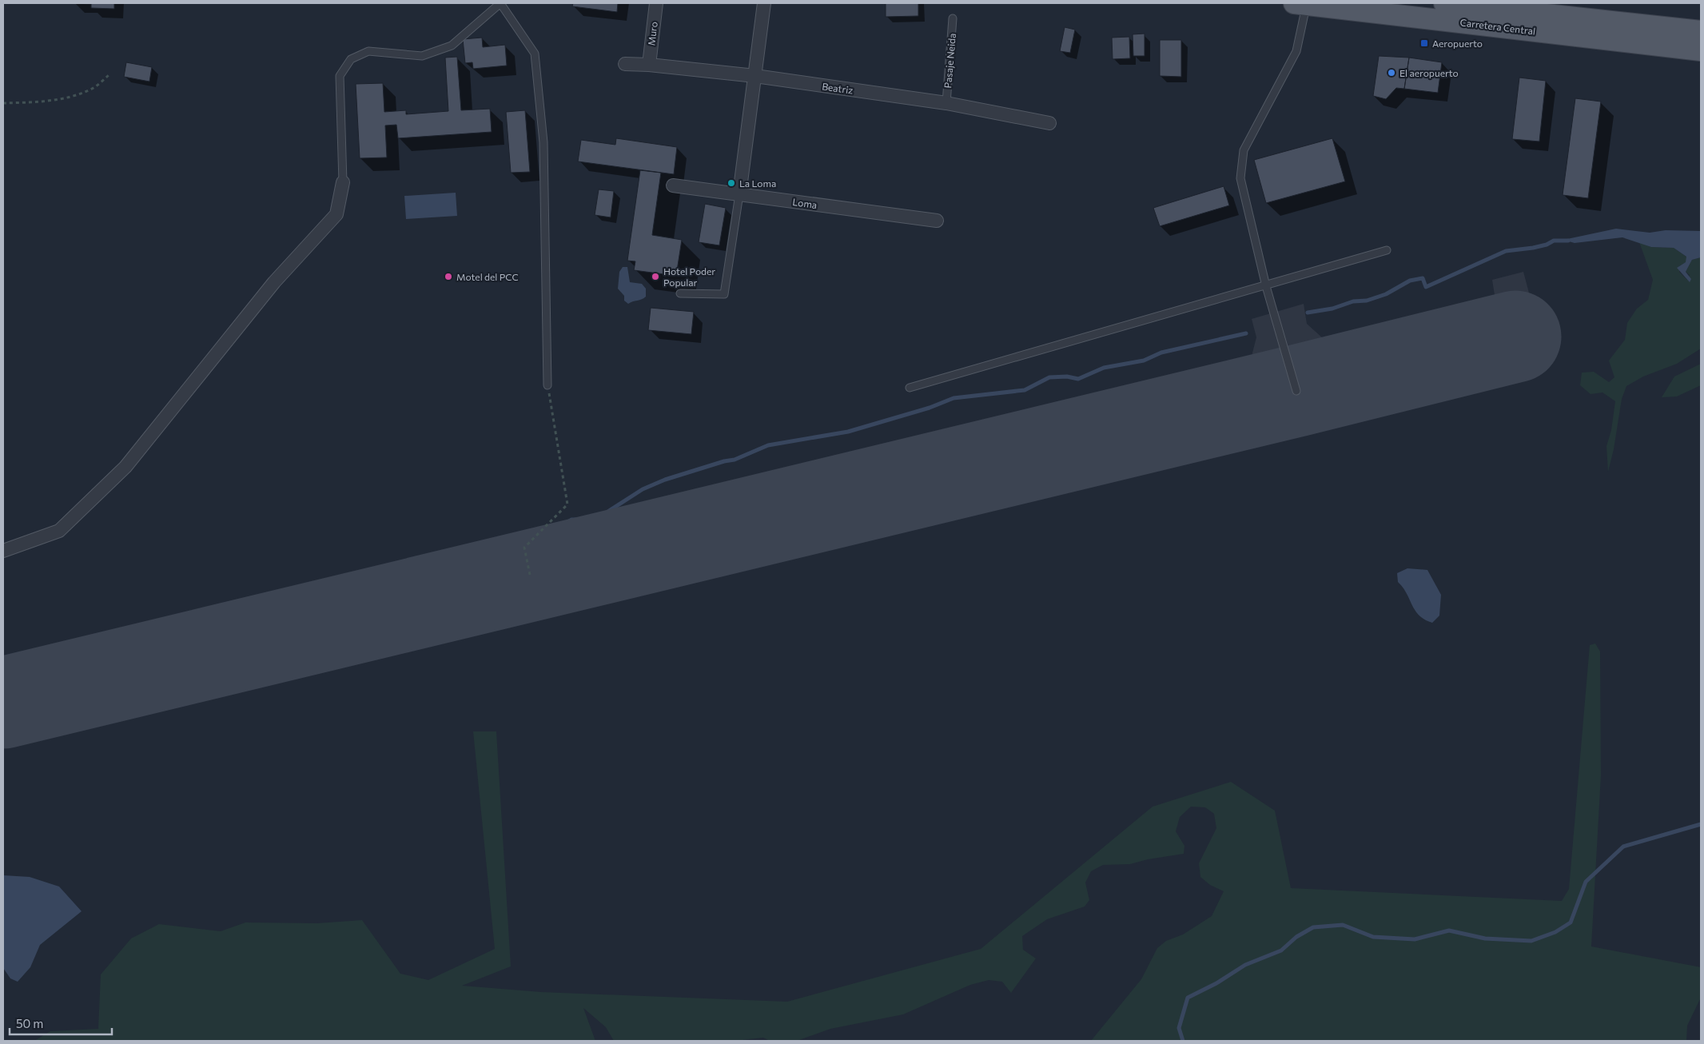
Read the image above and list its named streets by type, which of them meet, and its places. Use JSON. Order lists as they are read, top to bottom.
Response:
{
  "streets": {
    "main road": ["Carretera Central"],
    "street": ["Muro", "Beatriz", "Loma"],
    "lane": ["Pasaje Neida"]
  },
  "crossings": [
    ["Muro", "Beatriz"],
    ["Pasaje Neida", "Beatriz"]
  ],
  "places": {
    "transit": ["Aeropuerto"],
    "other": [
      "El aeropuerto",
      "La Loma",
      "Motel del PCC",
      "Hotel Poder Popular"
    ]
  },
  "scale_bar": "50 m"
}
